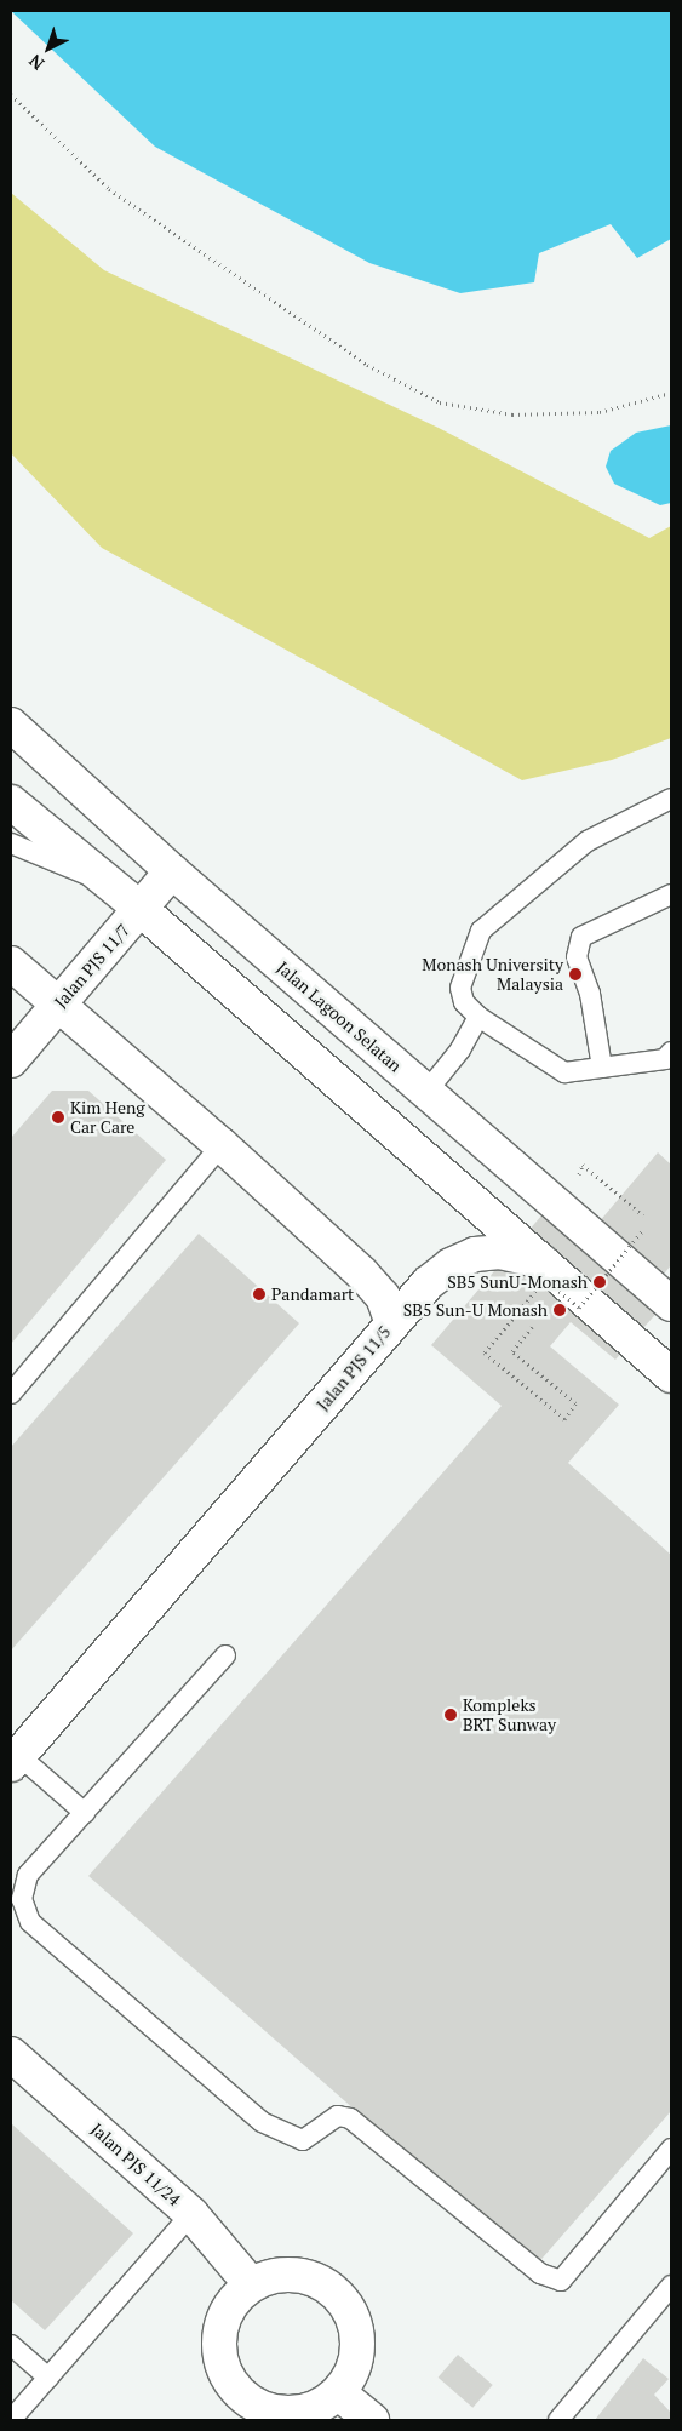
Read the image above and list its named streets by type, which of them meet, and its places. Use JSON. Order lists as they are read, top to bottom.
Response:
{
  "streets": {
    "street": [
      "Jalan PJS 11/7",
      "Jalan Lagoon Selatan",
      "Jalan PJS 11/5",
      "Jalan PJS 11/24"
    ]
  },
  "crossings": [
    ["Jalan PJS 11/7", "Jalan Lagoon Selatan"],
    ["Jalan PJS 11/7", "Jalan PJS 11/5"]
  ],
  "places": [
    "Monash University Malaysia",
    "Kim Heng Car Care",
    "SB5 SunU-Monash",
    "Pandamart",
    "SB5 Sun-U Monash",
    "Kompleks BRT Sunway"
  ],
  "north": "bottom left"
}
